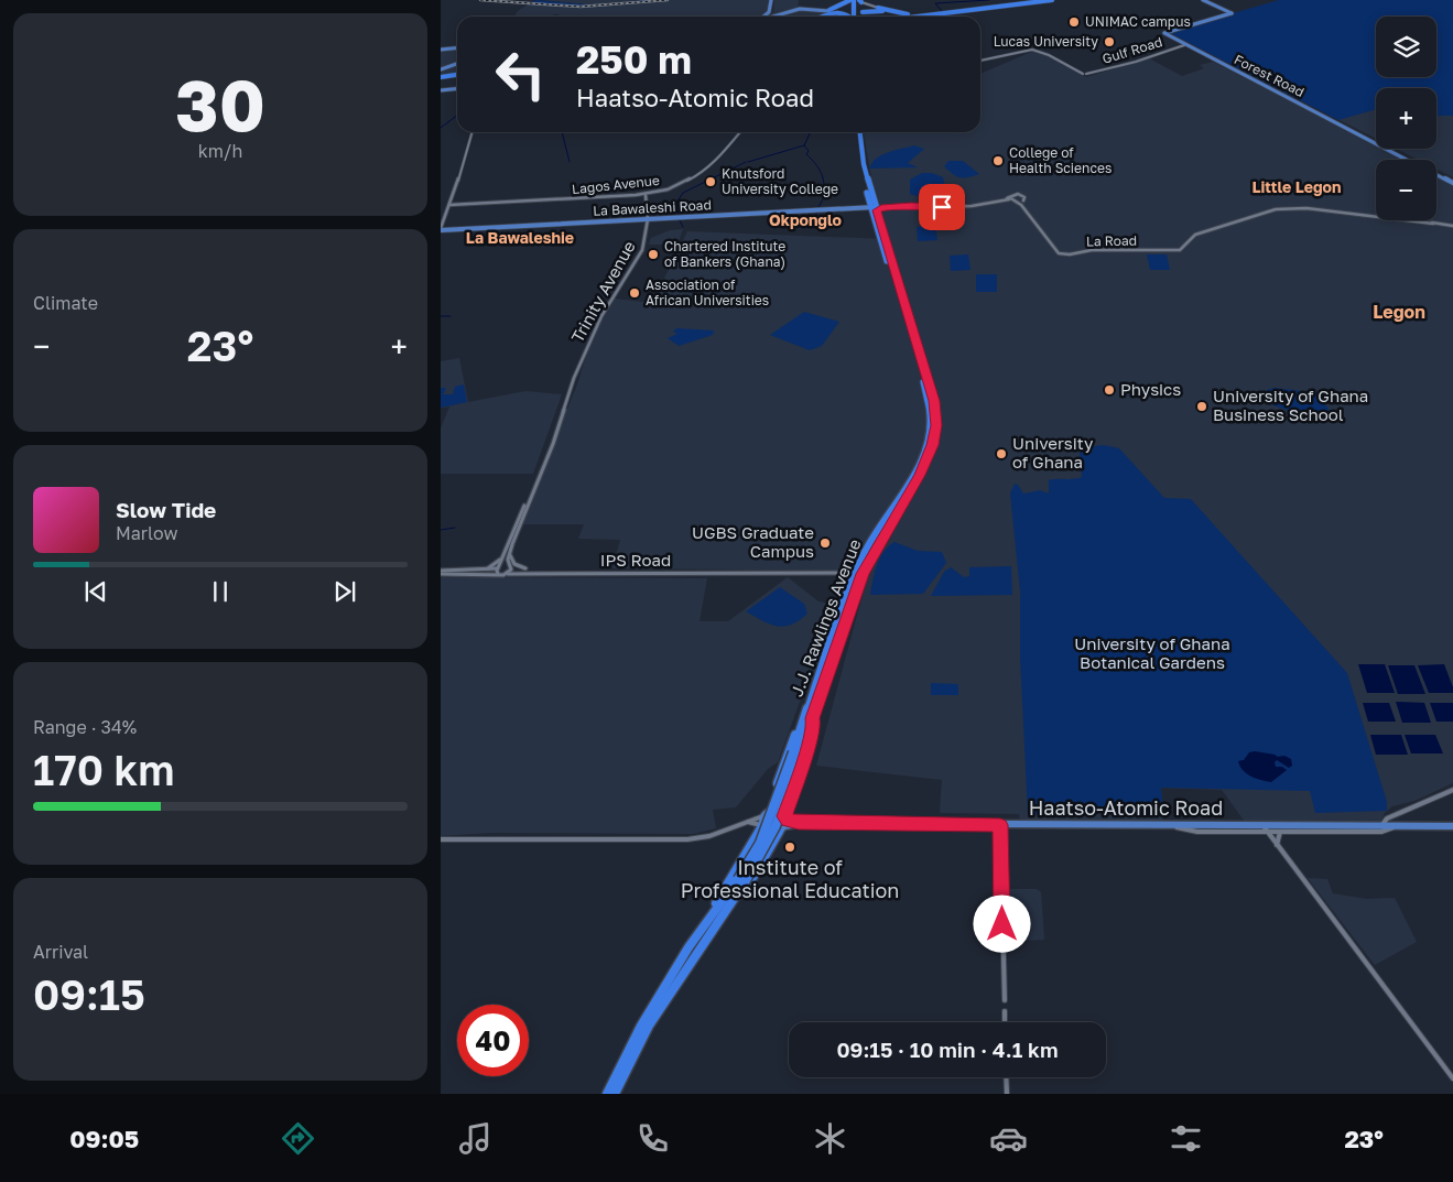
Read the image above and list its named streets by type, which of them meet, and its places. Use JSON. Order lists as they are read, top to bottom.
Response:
{
  "streets": {
    "highway": ["J.J. Rawlings Avenue"],
    "main road": ["Forest Road", "La Bawaleshi Road", "Haatso-Atomic Road"],
    "street": [
      "Gulf Road",
      "Lagos Avenue",
      "La Road",
      "Trinity Avenue",
      "IPS Road"
    ]
  },
  "crossings": [
    ["Gulf Road", "Forest Road"],
    ["Lagos Avenue", "Trinity Avenue"],
    ["La Bawaleshi Road", "Trinity Avenue"],
    ["La Bawaleshi Road", "J.J. Rawlings Avenue"],
    ["Trinity Avenue", "IPS Road"],
    ["IPS Road", "J.J. Rawlings Avenue"]
  ],
  "districts": [
    "Little Legon",
    "Okponglo",
    "La Bawaleshie",
    "Legon"
  ],
  "parks": ["University of Ghana Botanical Gardens"],
  "places": [
    "UNIMAC campus",
    "Lucas University",
    "College of Health Sciences",
    "Knutsford University College",
    "Chartered Institute of Bankers (Ghana)",
    "Association of African Universities",
    "Physics",
    "University of Ghana Business School",
    "University of Ghana",
    "UGBS Graduate Campus",
    "Institute of Professional Education"
  ],
  "page": {
    "tile": [
      ["30", "km/h"],
      "Climate",
      ["Range · 34%", "170 km"],
      ["Arrival", "09:15"]
    ],
    "map_buttons": ["+", "−"],
    "turn": ["250 m", "Haatso-Atomic Road"],
    "heat": ["−", "23°", "+"],
    "song": ["Slow Tide", "Marlow"],
    "limit": "40",
    "trip": "09:15 · 10 min · 4.1 km",
    "tabs": ["09:05", "23°"]
  }
}
